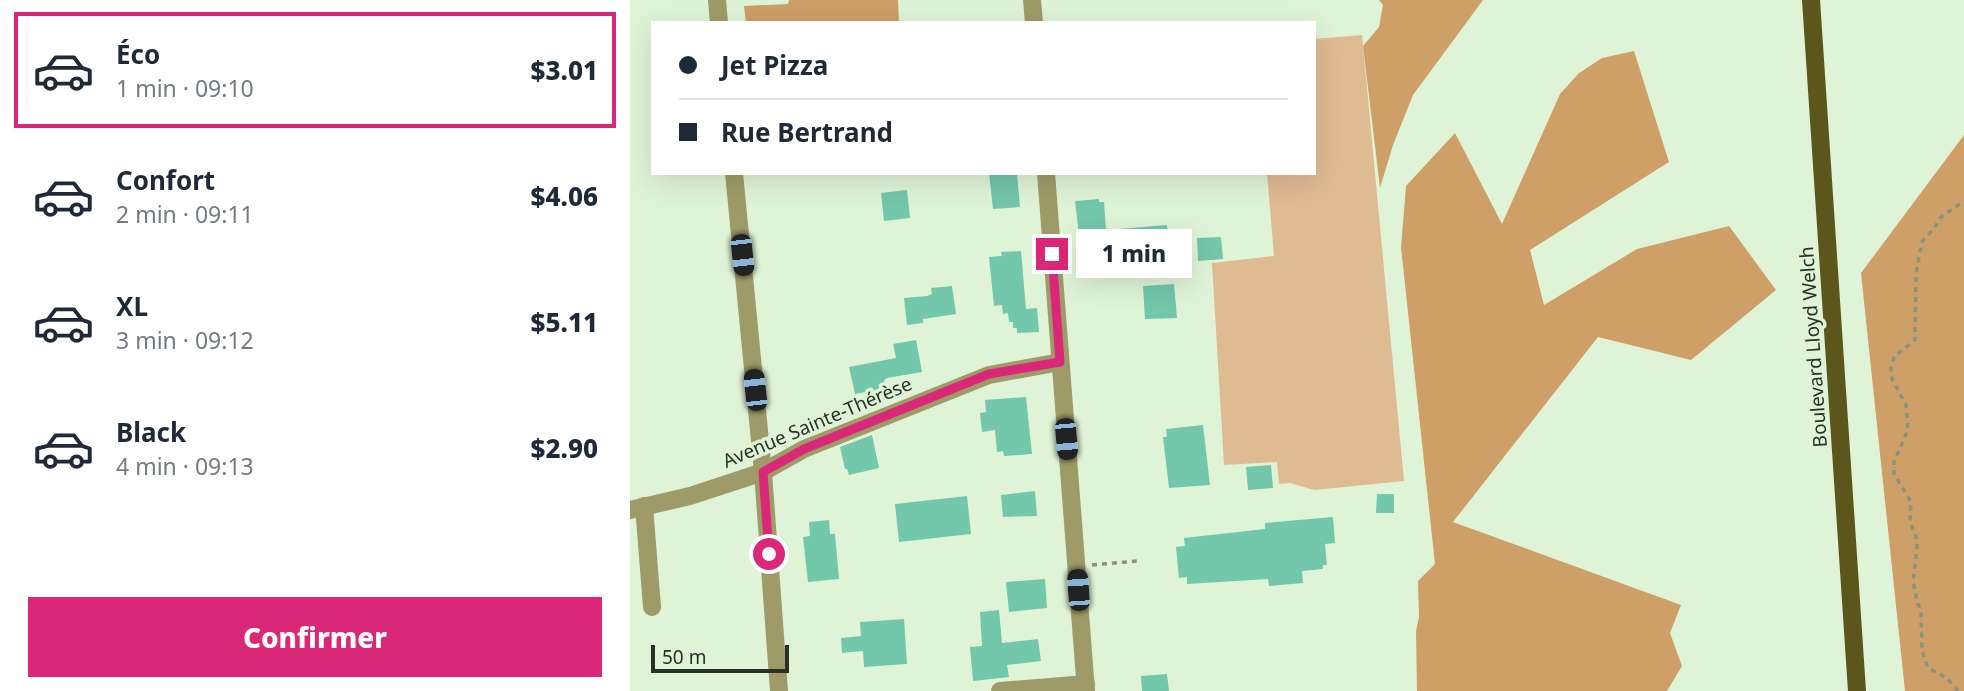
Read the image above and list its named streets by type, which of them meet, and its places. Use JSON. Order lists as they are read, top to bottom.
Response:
{
  "streets": {
    "main road": ["Boulevard Lloyd Welch"],
    "street": ["Avenue Sainte-Thérèse"]
  },
  "scale_bar": "50 m",
  "page": {
    "list": [
      {
        "name": "Éco",
        "note": "1 min · 09:10",
        "value": "$3.01"
      },
      {
        "name": "Confort",
        "note": "2 min · 09:11",
        "value": "$4.06"
      },
      {
        "name": "XL",
        "note": "3 min · 09:12",
        "value": "$5.11"
      },
      {
        "name": "Black",
        "note": "4 min · 09:13",
        "value": "$2.90"
      }
    ],
    "banner": ["Jet Pizza", "Rue Bertrand"],
    "bubble": "1 min",
    "buttons": "Confirmer",
    "scale": "50 m"
  }
}
